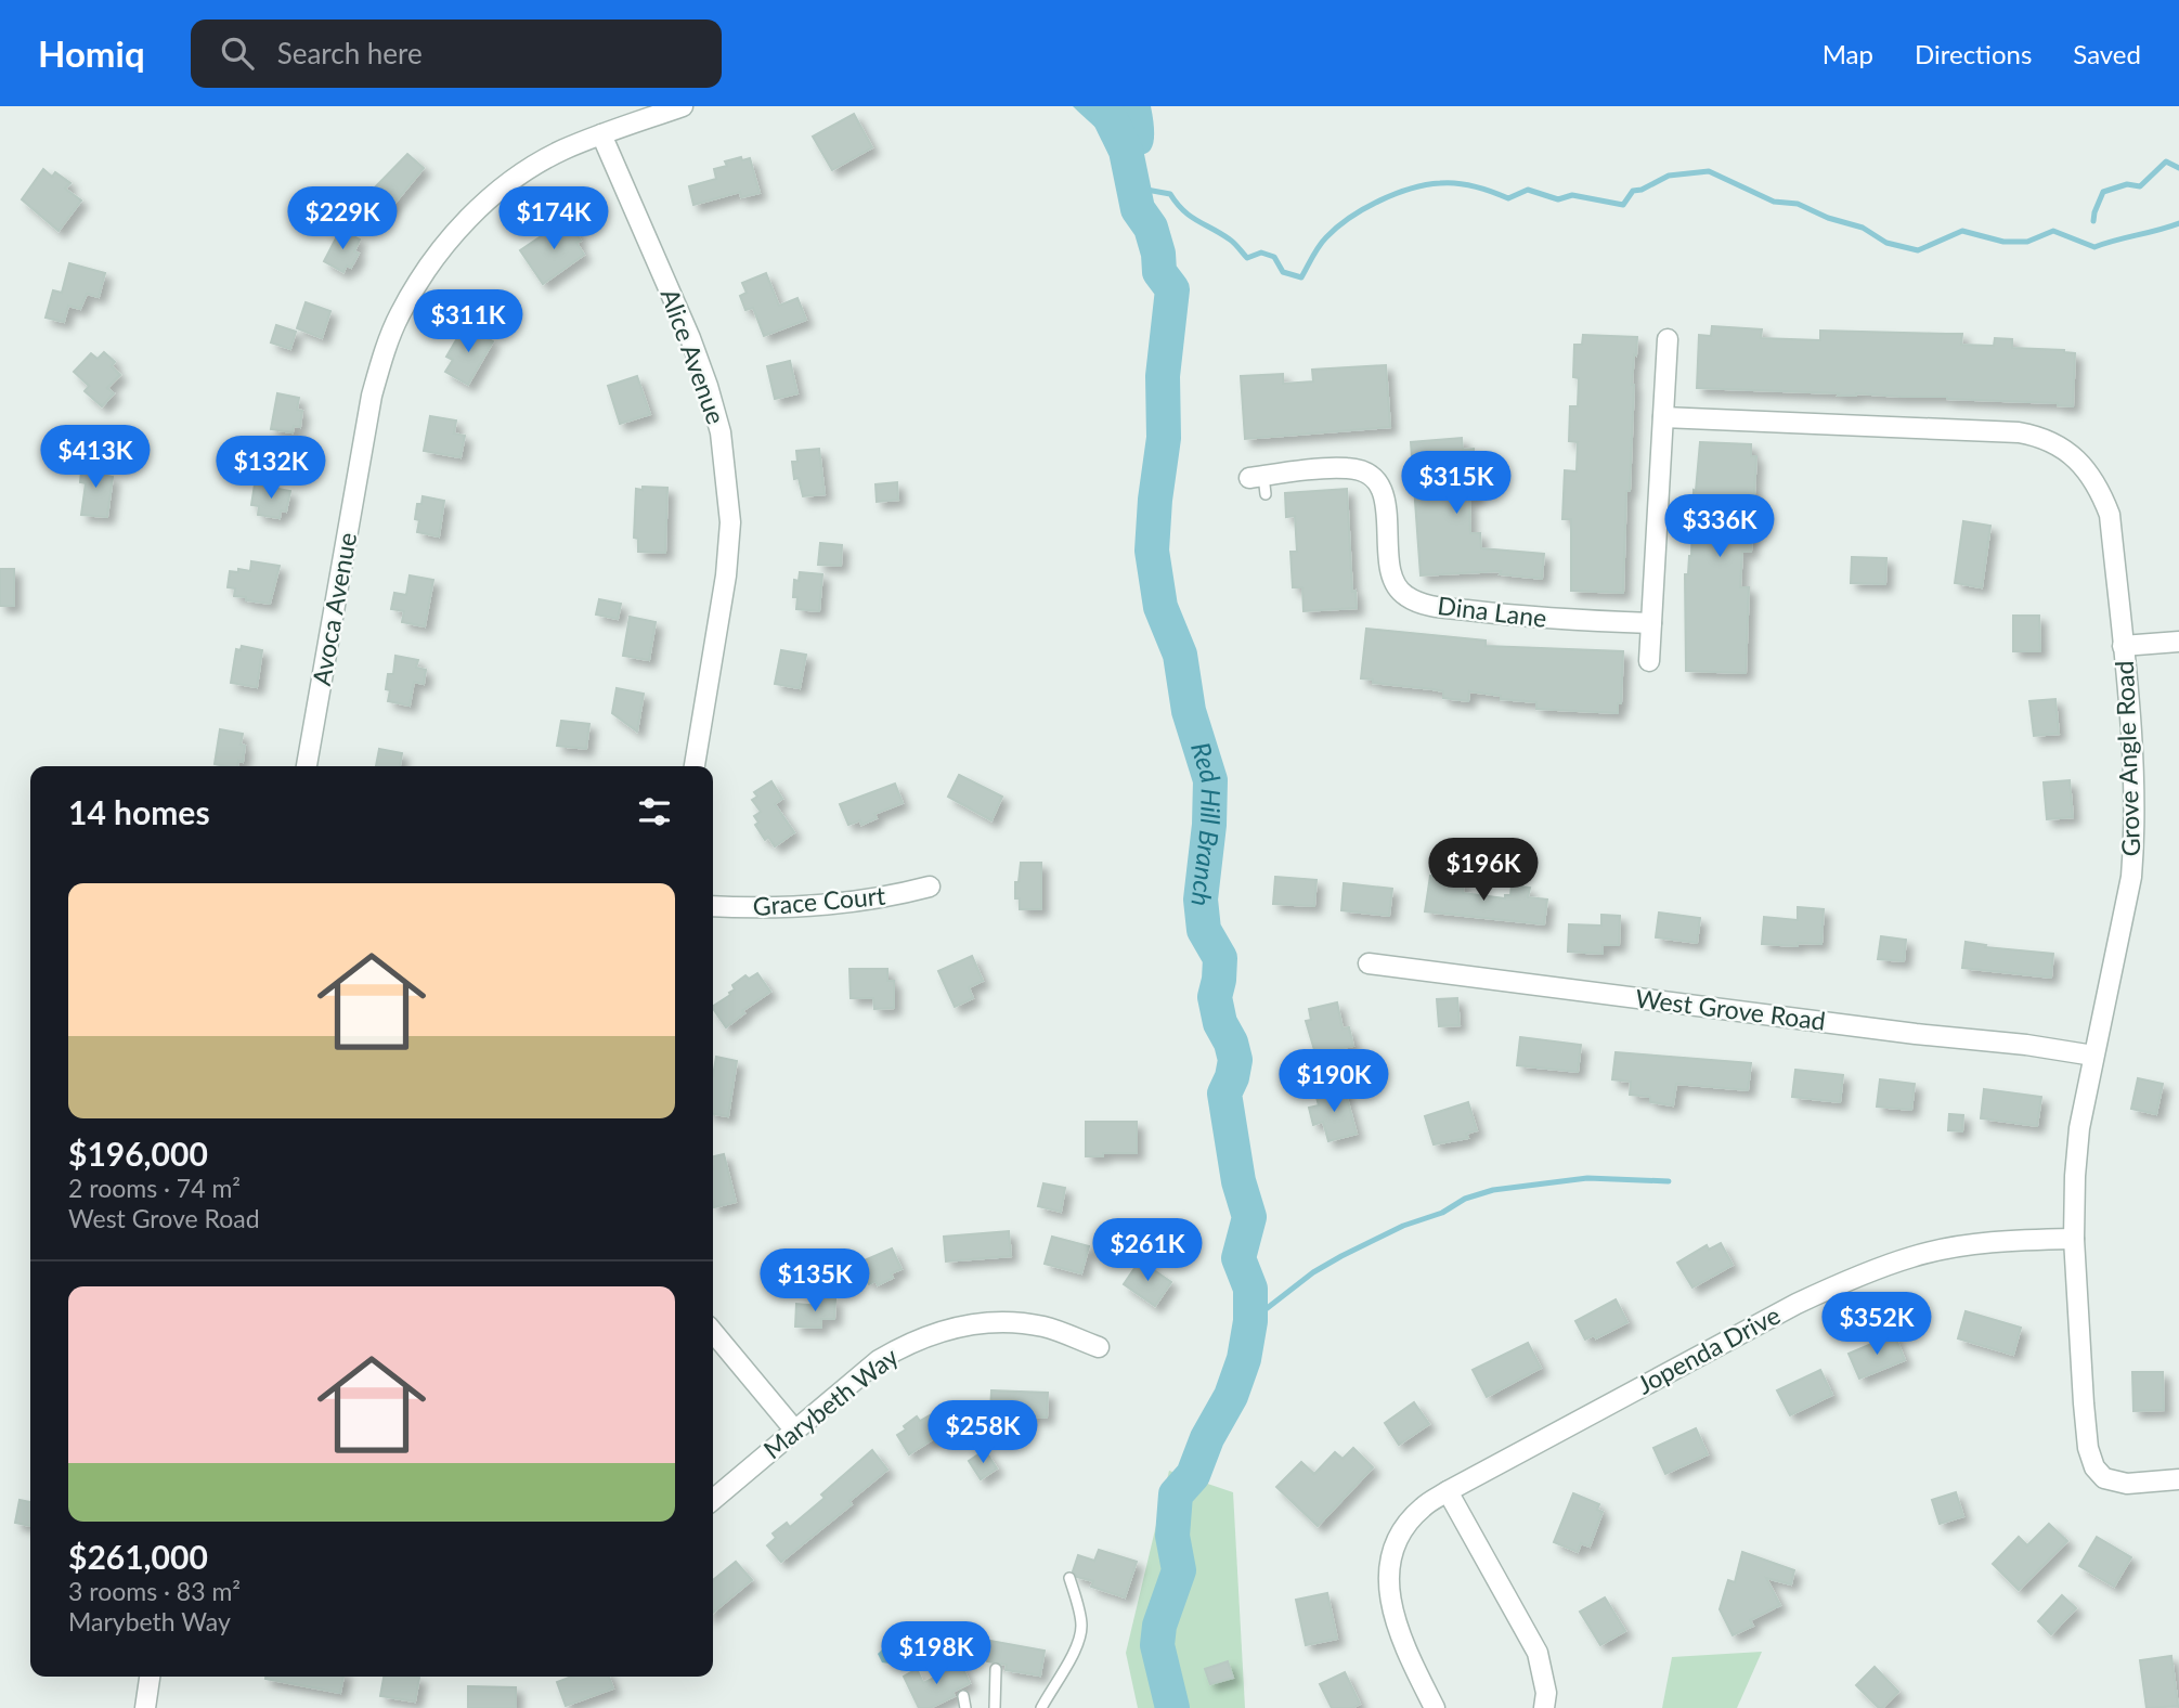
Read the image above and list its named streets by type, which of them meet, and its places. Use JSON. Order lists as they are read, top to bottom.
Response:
{
  "streets": {
    "street": [
      "Alice Avenue",
      "Avoca Avenue",
      "Dina Lane",
      "Grove Angle Road",
      "Grace Court",
      "West Grove Road",
      "Jopenda Drive",
      "Marybeth Way"
    ]
  },
  "crossings": [
    ["Alice Avenue", "Avoca Avenue"],
    ["Grove Angle Road", "West Grove Road"],
    ["Grove Angle Road", "Jopenda Drive"]
  ],
  "water": ["Red Hill Branch"],
  "page": {
    "header": "Homiq",
    "search": "Search here",
    "nav": ["Map", "Directions", "Saved"],
    "price": [
      "$229K",
      "$174K",
      "$311K",
      "$413K",
      "$132K",
      "$315K",
      "$336K",
      "$196K",
      "$190K",
      "$261K",
      "$135K",
      "$352K",
      "$258K",
      "$198K"
    ],
    "heading": "14 homes",
    "list": [
      {
        "name": "$196,000",
        "note": "2 rooms · 74 m² · West Grove Road"
      },
      {
        "name": "$261,000",
        "note": "3 rooms · 83 m² · Marybeth Way"
      }
    ]
  }
}
